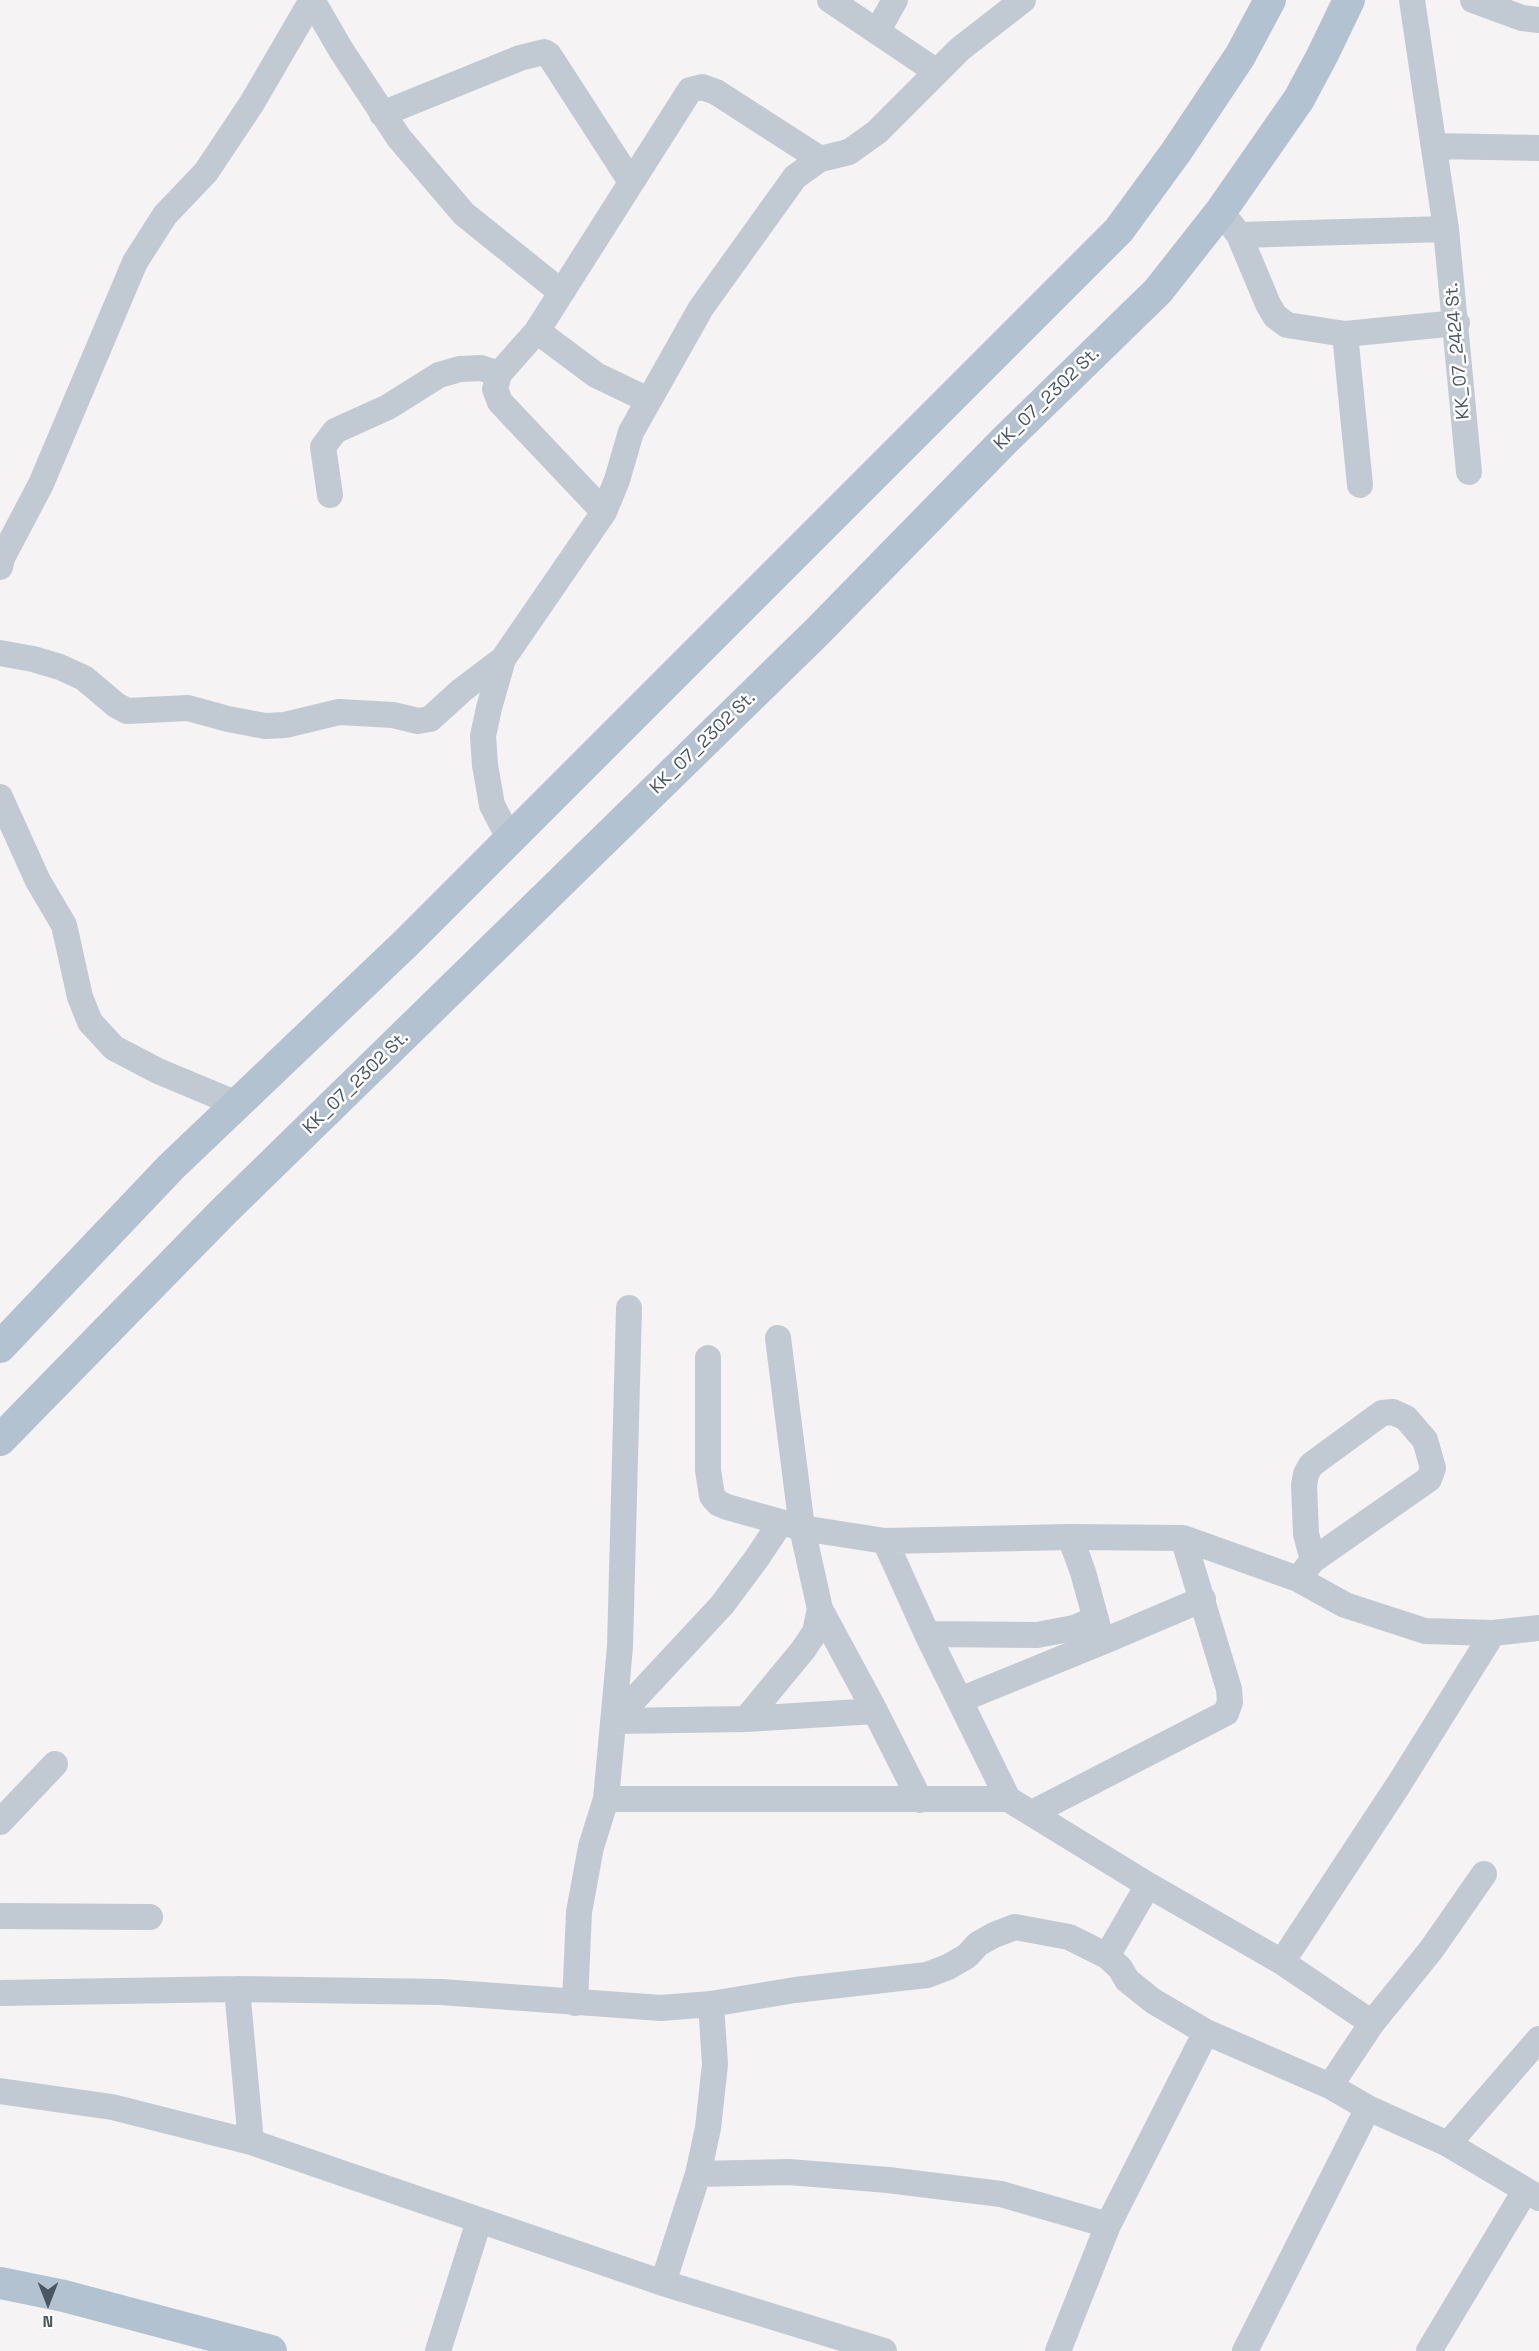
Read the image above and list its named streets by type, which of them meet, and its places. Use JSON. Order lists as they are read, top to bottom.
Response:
{
  "streets": {
    "main road": ["KK_07_2302 St."],
    "street": ["KK_07_2424 St."]
  },
  "north": "bottom"
}
